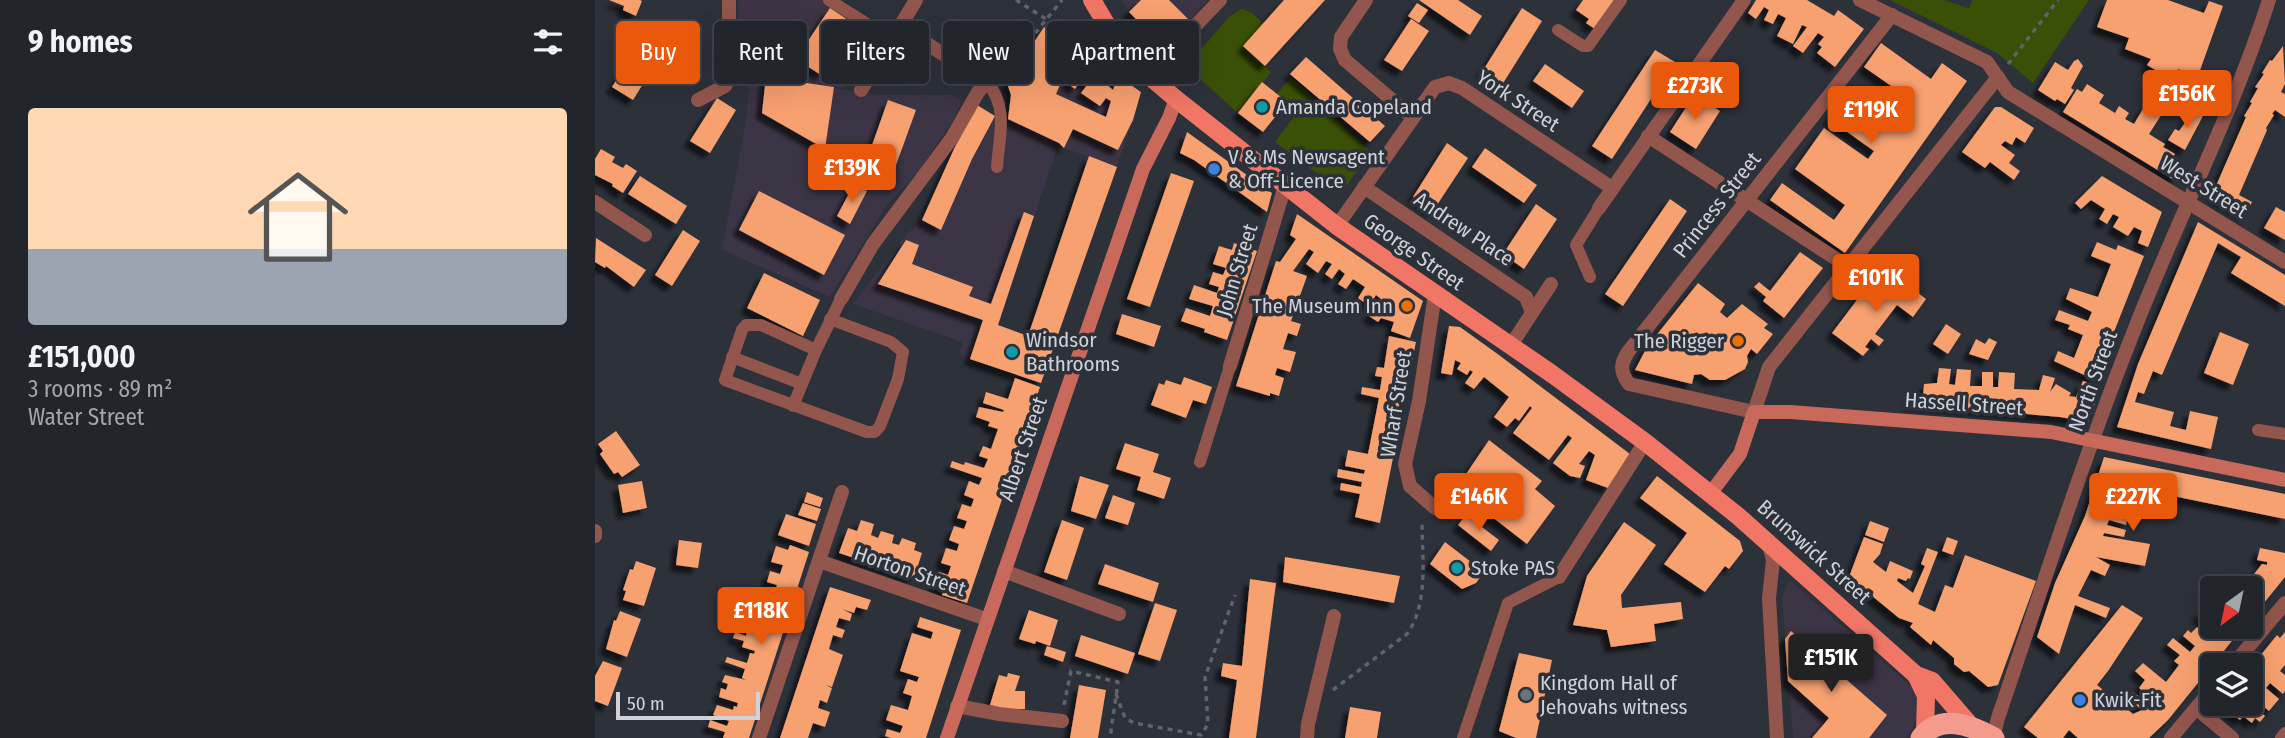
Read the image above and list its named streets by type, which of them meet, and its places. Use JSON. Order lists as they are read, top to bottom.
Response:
{
  "streets": {
    "main road": ["George Street", "Brunswick Street"],
    "street": [
      "York Street",
      "West Street",
      "Princess Street",
      "Andrew Place",
      "John Street",
      "North Street",
      "Wharf Street",
      "Hassell Street",
      "Albert Street",
      "Horton Street"
    ]
  },
  "crossings": [
    ["York Street", "Andrew Place"],
    ["York Street", "George Street"],
    ["West Street", "Princess Street"],
    ["West Street", "North Street"],
    ["Princess Street", "Hassell Street"],
    ["George Street", "John Street"],
    ["George Street", "Wharf Street"],
    ["George Street", "Albert Street"],
    ["George Street", "Brunswick Street"],
    ["North Street", "Hassell Street"],
    ["Albert Street", "Horton Street"]
  ],
  "places": [
    "Amanda Copeland",
    "V & Ms Newsagent & Off-Licence",
    "The Museum Inn",
    "The Rigger",
    "Windsor Bathrooms",
    "Stoke PAS",
    "Kingdom Hall of Jehovahs witness",
    "Kwik-Fit"
  ],
  "scale_bar": "50 m",
  "north": "bottom left",
  "page": {
    "heading": "9 homes",
    "chip": [
      "Buy",
      "Rent",
      "Filters",
      "New",
      "Apartment"
    ],
    "price": [
      "£273K",
      "£156K",
      "£119K",
      "£139K",
      "£101K",
      "£146K",
      "£227K",
      "£118K",
      "£151K"
    ],
    "list": [
      {
        "name": "£151,000",
        "note": "3 rooms · 89 m² · Water Street"
      }
    ],
    "scale": "50 m"
  }
}
